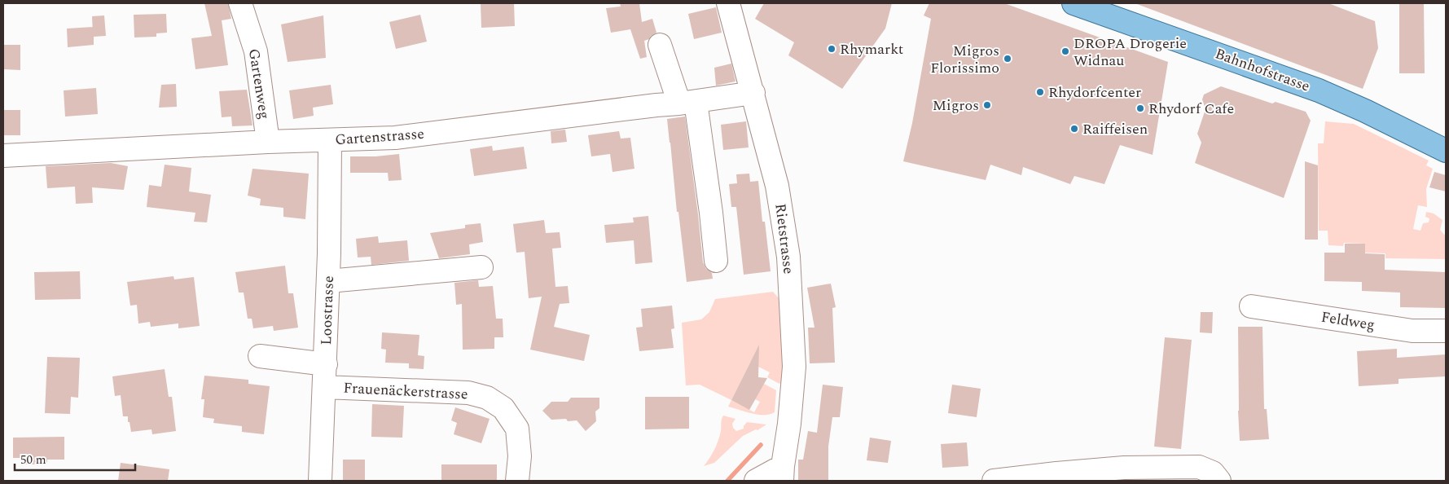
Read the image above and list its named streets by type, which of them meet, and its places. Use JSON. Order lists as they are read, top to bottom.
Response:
{
  "streets": {
    "main road": ["Bahnhofstrasse"],
    "street": [
      "Gartenweg",
      "Gartenstrasse",
      "Rietstrasse",
      "Loostrasse",
      "Feldweg",
      "Frauenäckerstrasse"
    ]
  },
  "crossings": [
    ["Gartenweg", "Gartenstrasse"],
    ["Gartenstrasse", "Rietstrasse"],
    ["Gartenstrasse", "Loostrasse"],
    ["Loostrasse", "Frauenäckerstrasse"]
  ],
  "places": [
    "Rhymarkt",
    "DROPA Drogerie Widnau",
    "Migros Florissimo",
    "Rhydorfcenter",
    "Migros",
    "Rhydorf Cafe",
    "Raiffeisen"
  ],
  "scale_bar": "50 m"
}
